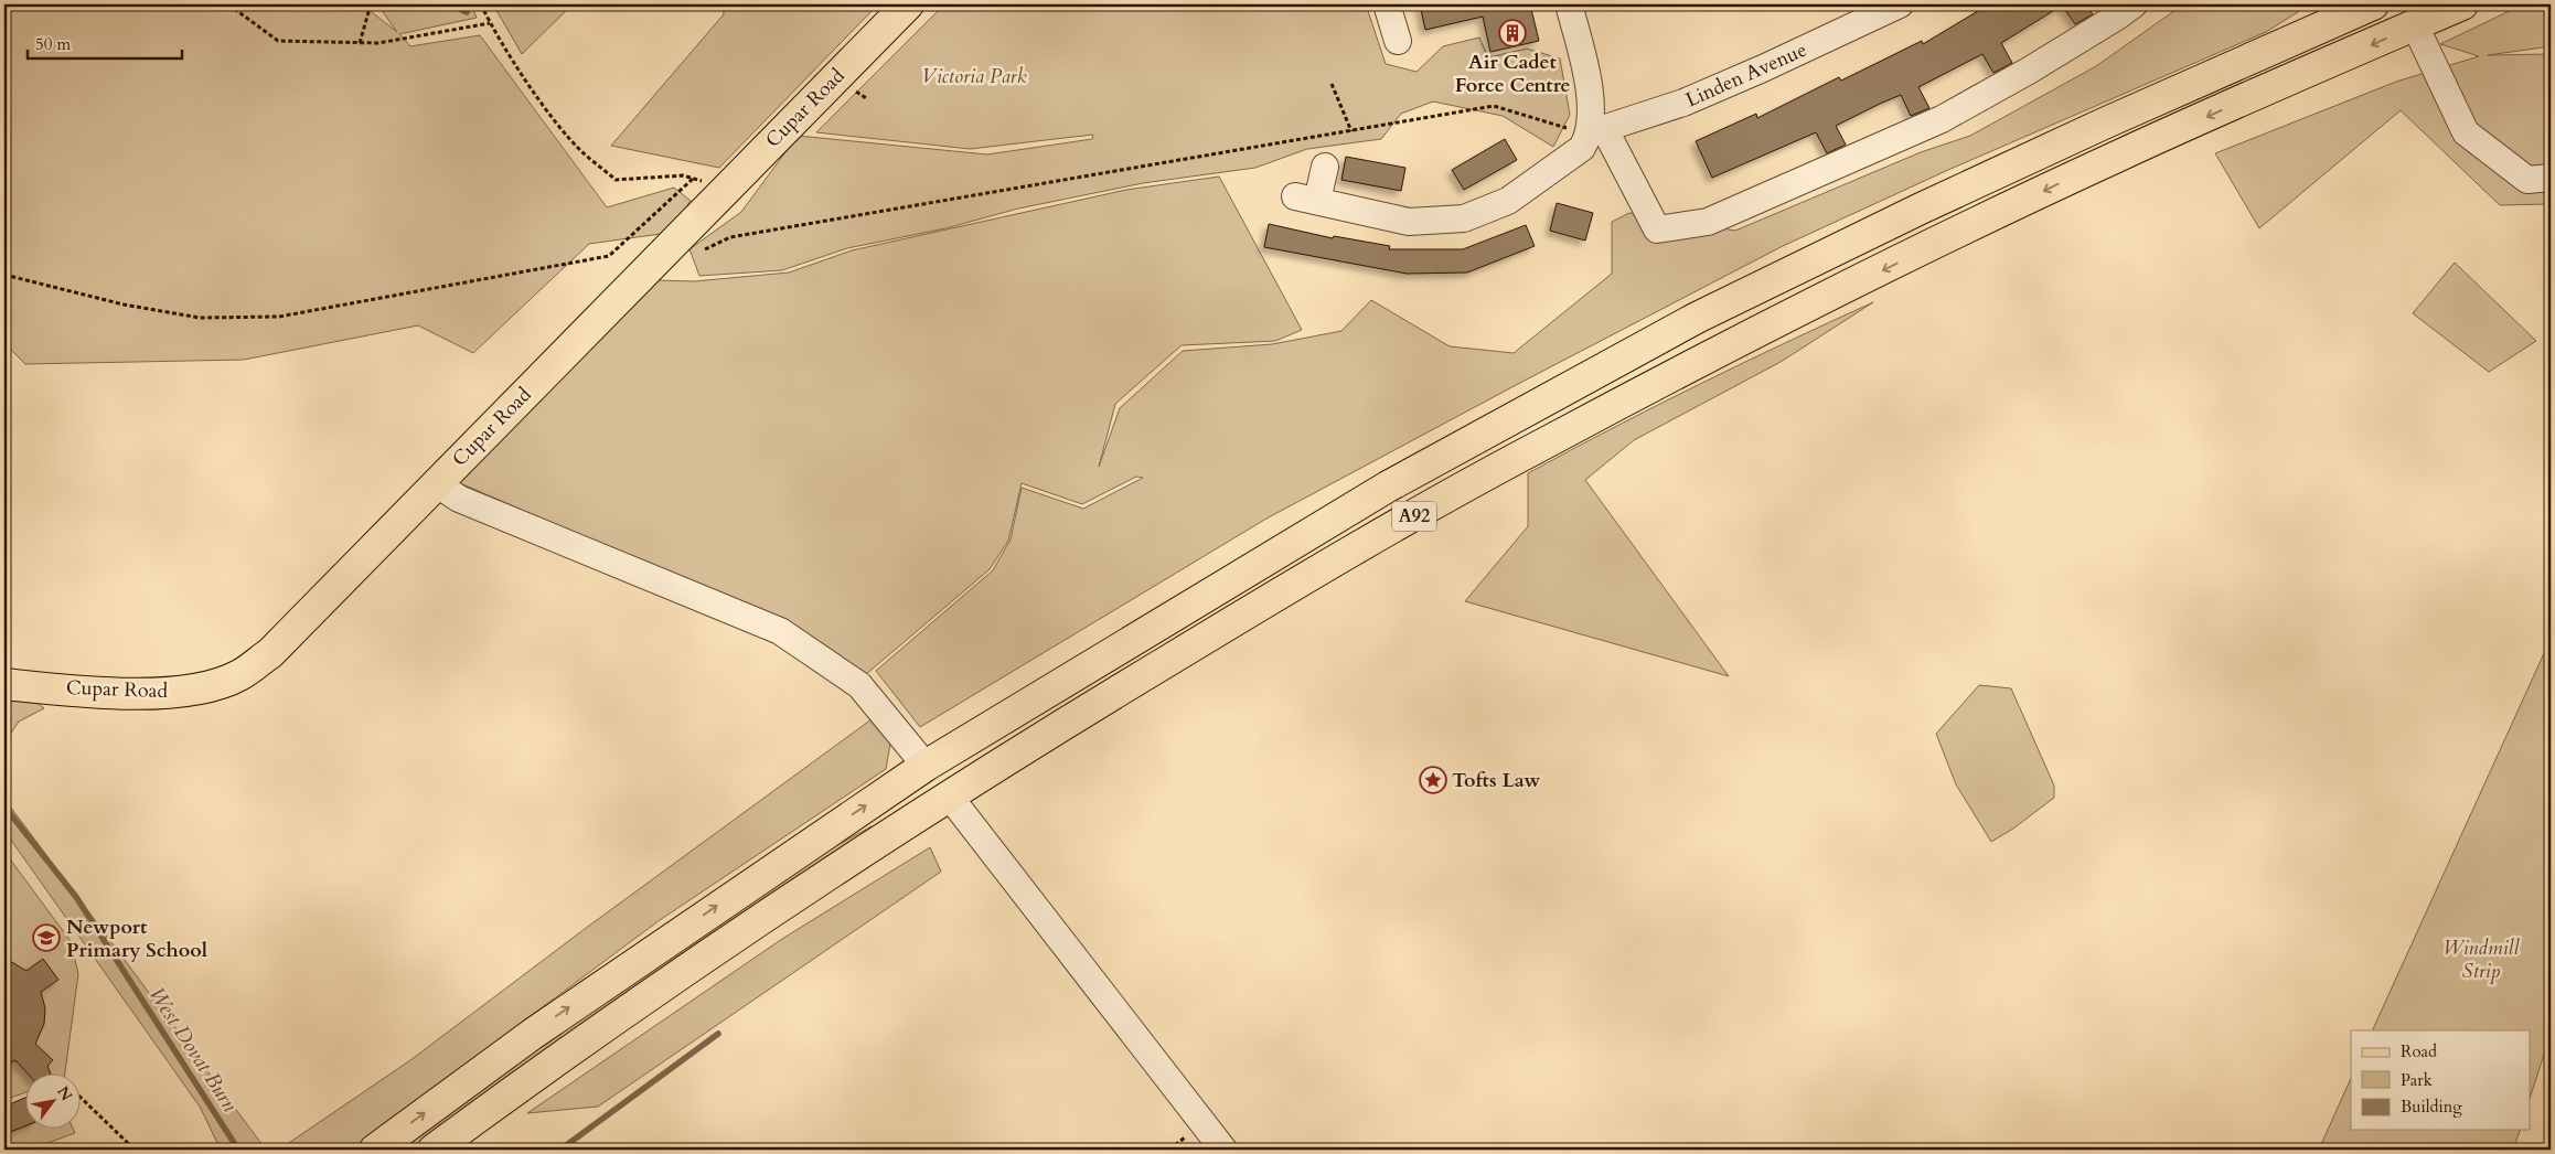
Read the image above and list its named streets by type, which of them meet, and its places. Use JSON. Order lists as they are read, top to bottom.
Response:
{
  "streets": {
    "main road": ["Cupar Road", "A92"],
    "street": ["Linden Avenue"]
  },
  "water": ["West Dovat Burn"],
  "parks": ["Victoria Park", "Windmill Strip"],
  "places": {
    "building": ["Air Cadet Force Centre"],
    "place": ["Tofts Law"],
    "school or university": ["Newport Primary School"]
  },
  "legend": ["Road", "Park", "Building"],
  "scale_bar": "50 m",
  "north": "top right"
}
